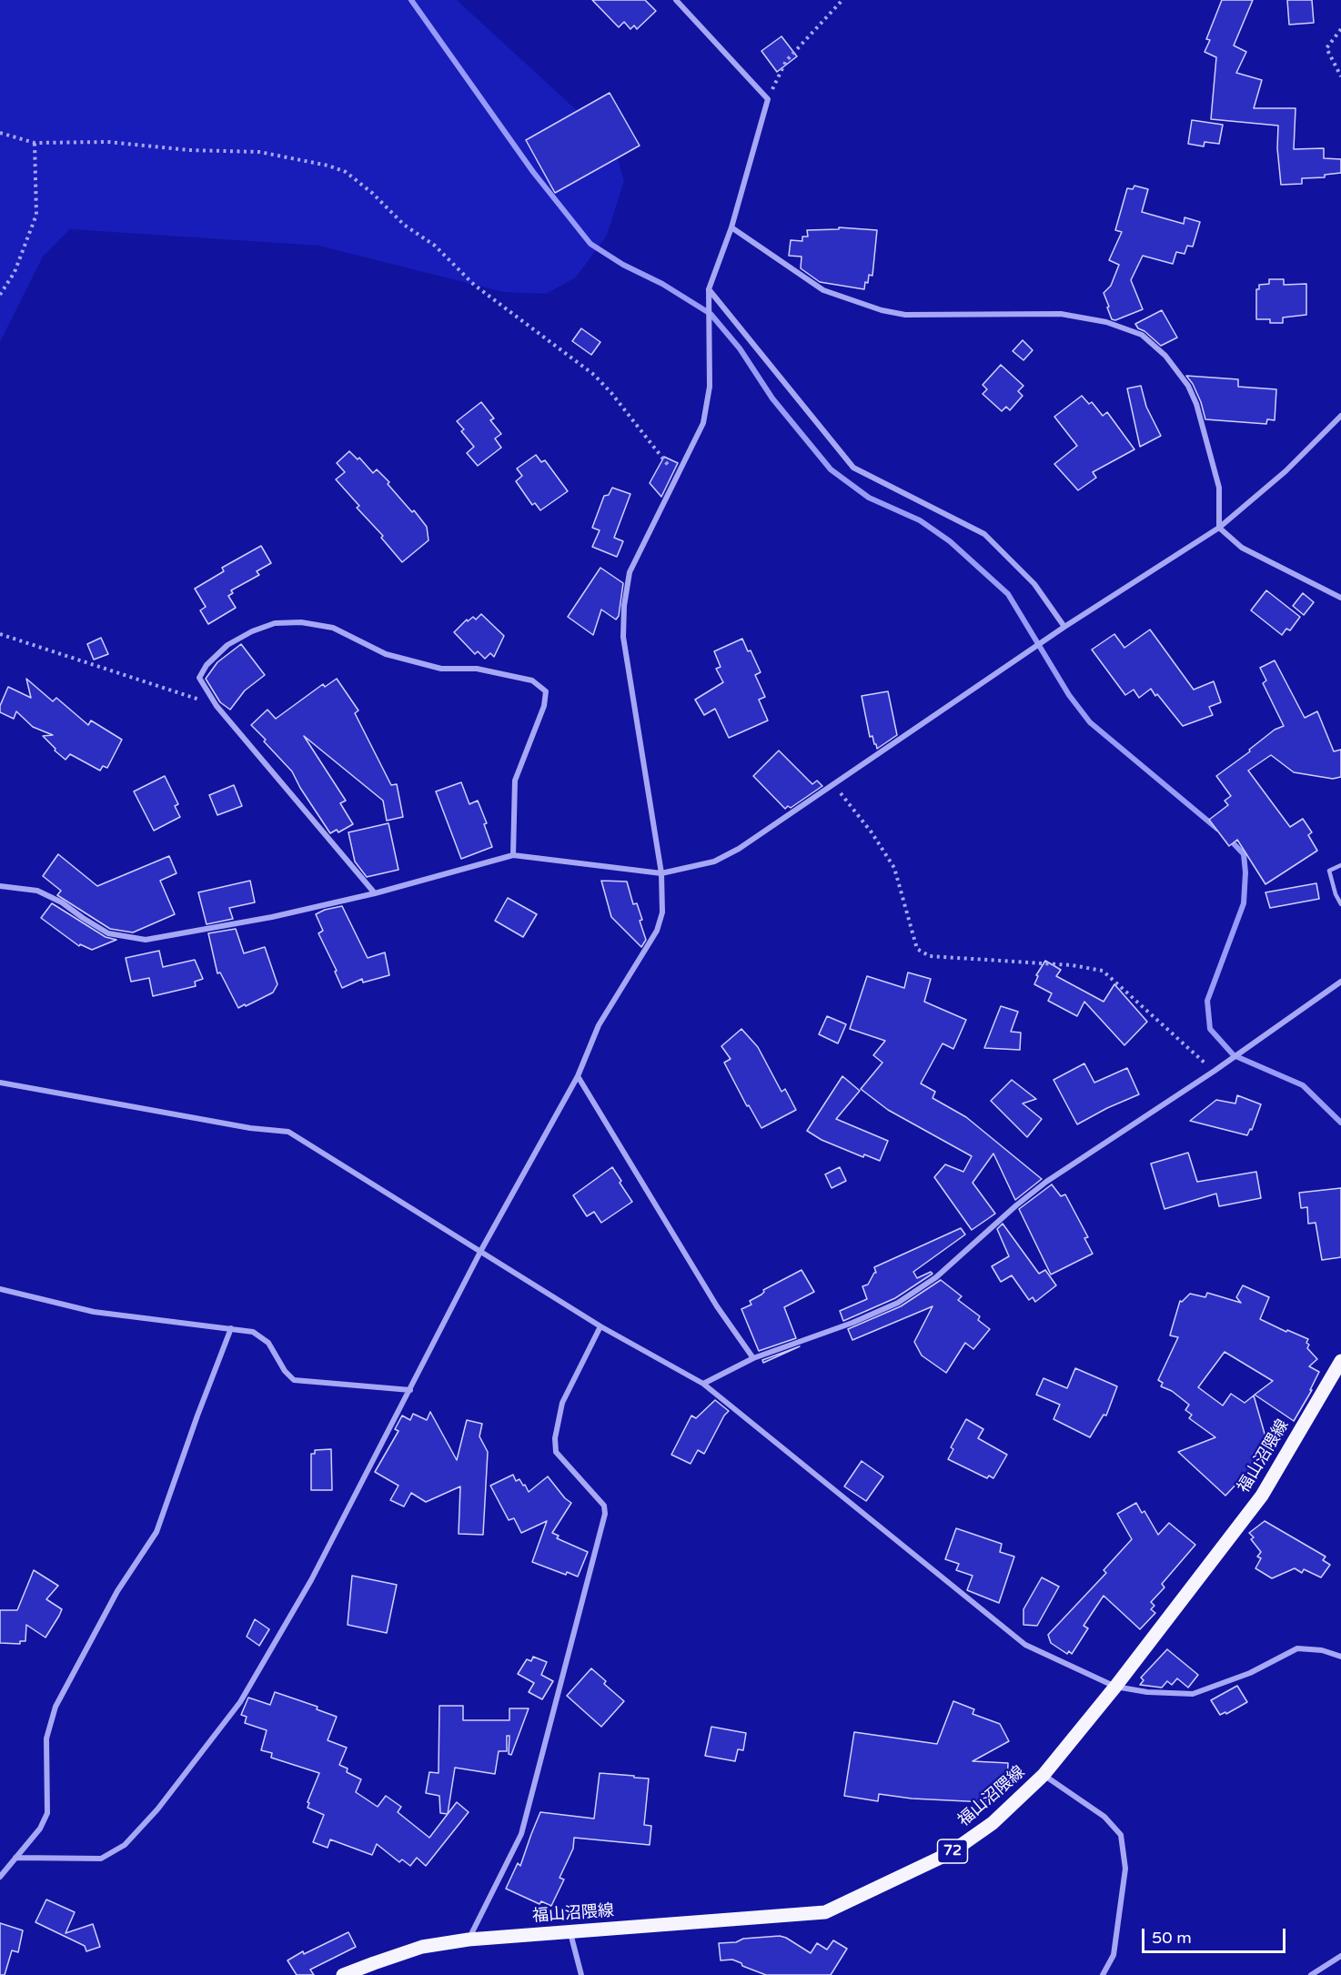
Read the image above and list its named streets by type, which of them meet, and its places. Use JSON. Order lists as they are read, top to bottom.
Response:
{
  "streets": {
    "main road": ["福山沼隈線", "72"]
  },
  "scale_bar": "50 m"
}
